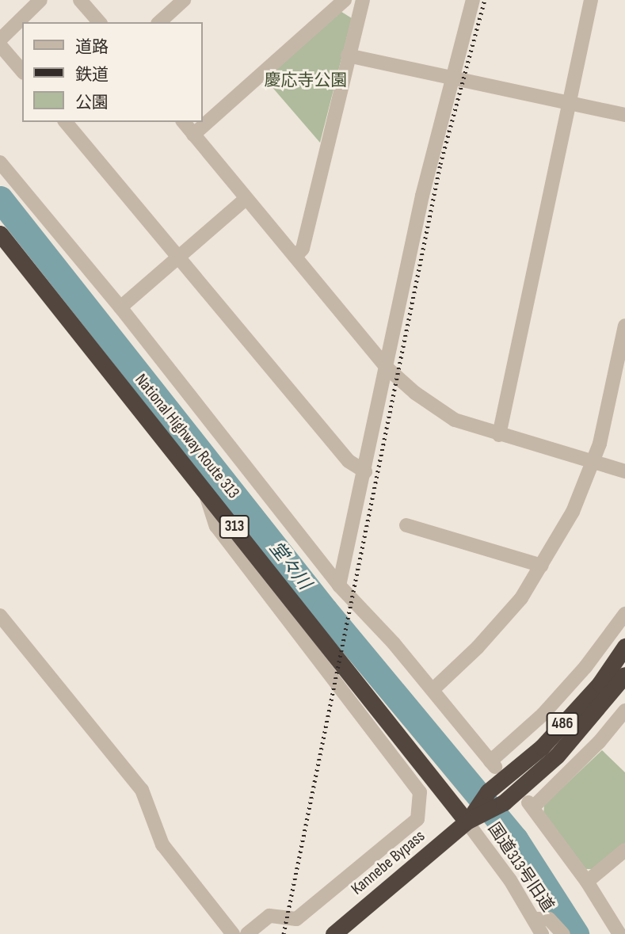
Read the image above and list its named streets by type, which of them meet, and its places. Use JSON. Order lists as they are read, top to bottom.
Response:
{
  "streets": {
    "highway": [
      "National Highway Route 313",
      "313",
      "486",
      "Kannebe Bypass"
    ],
    "street": ["国道313号旧道"]
  },
  "crossings": [
    ["National Highway Route 313", "486"],
    ["National Highway Route 313", "Kannebe Bypass"],
    ["National Highway Route 313", "国道313号旧道"],
    ["486", "Kannebe Bypass"],
    ["486", "国道313号旧道"],
    ["Kannebe Bypass", "国道313号旧道"]
  ],
  "water": ["堂々川"],
  "parks": ["慶応寺公園"],
  "legend": ["道路", "鉄道", "公園"]
}
